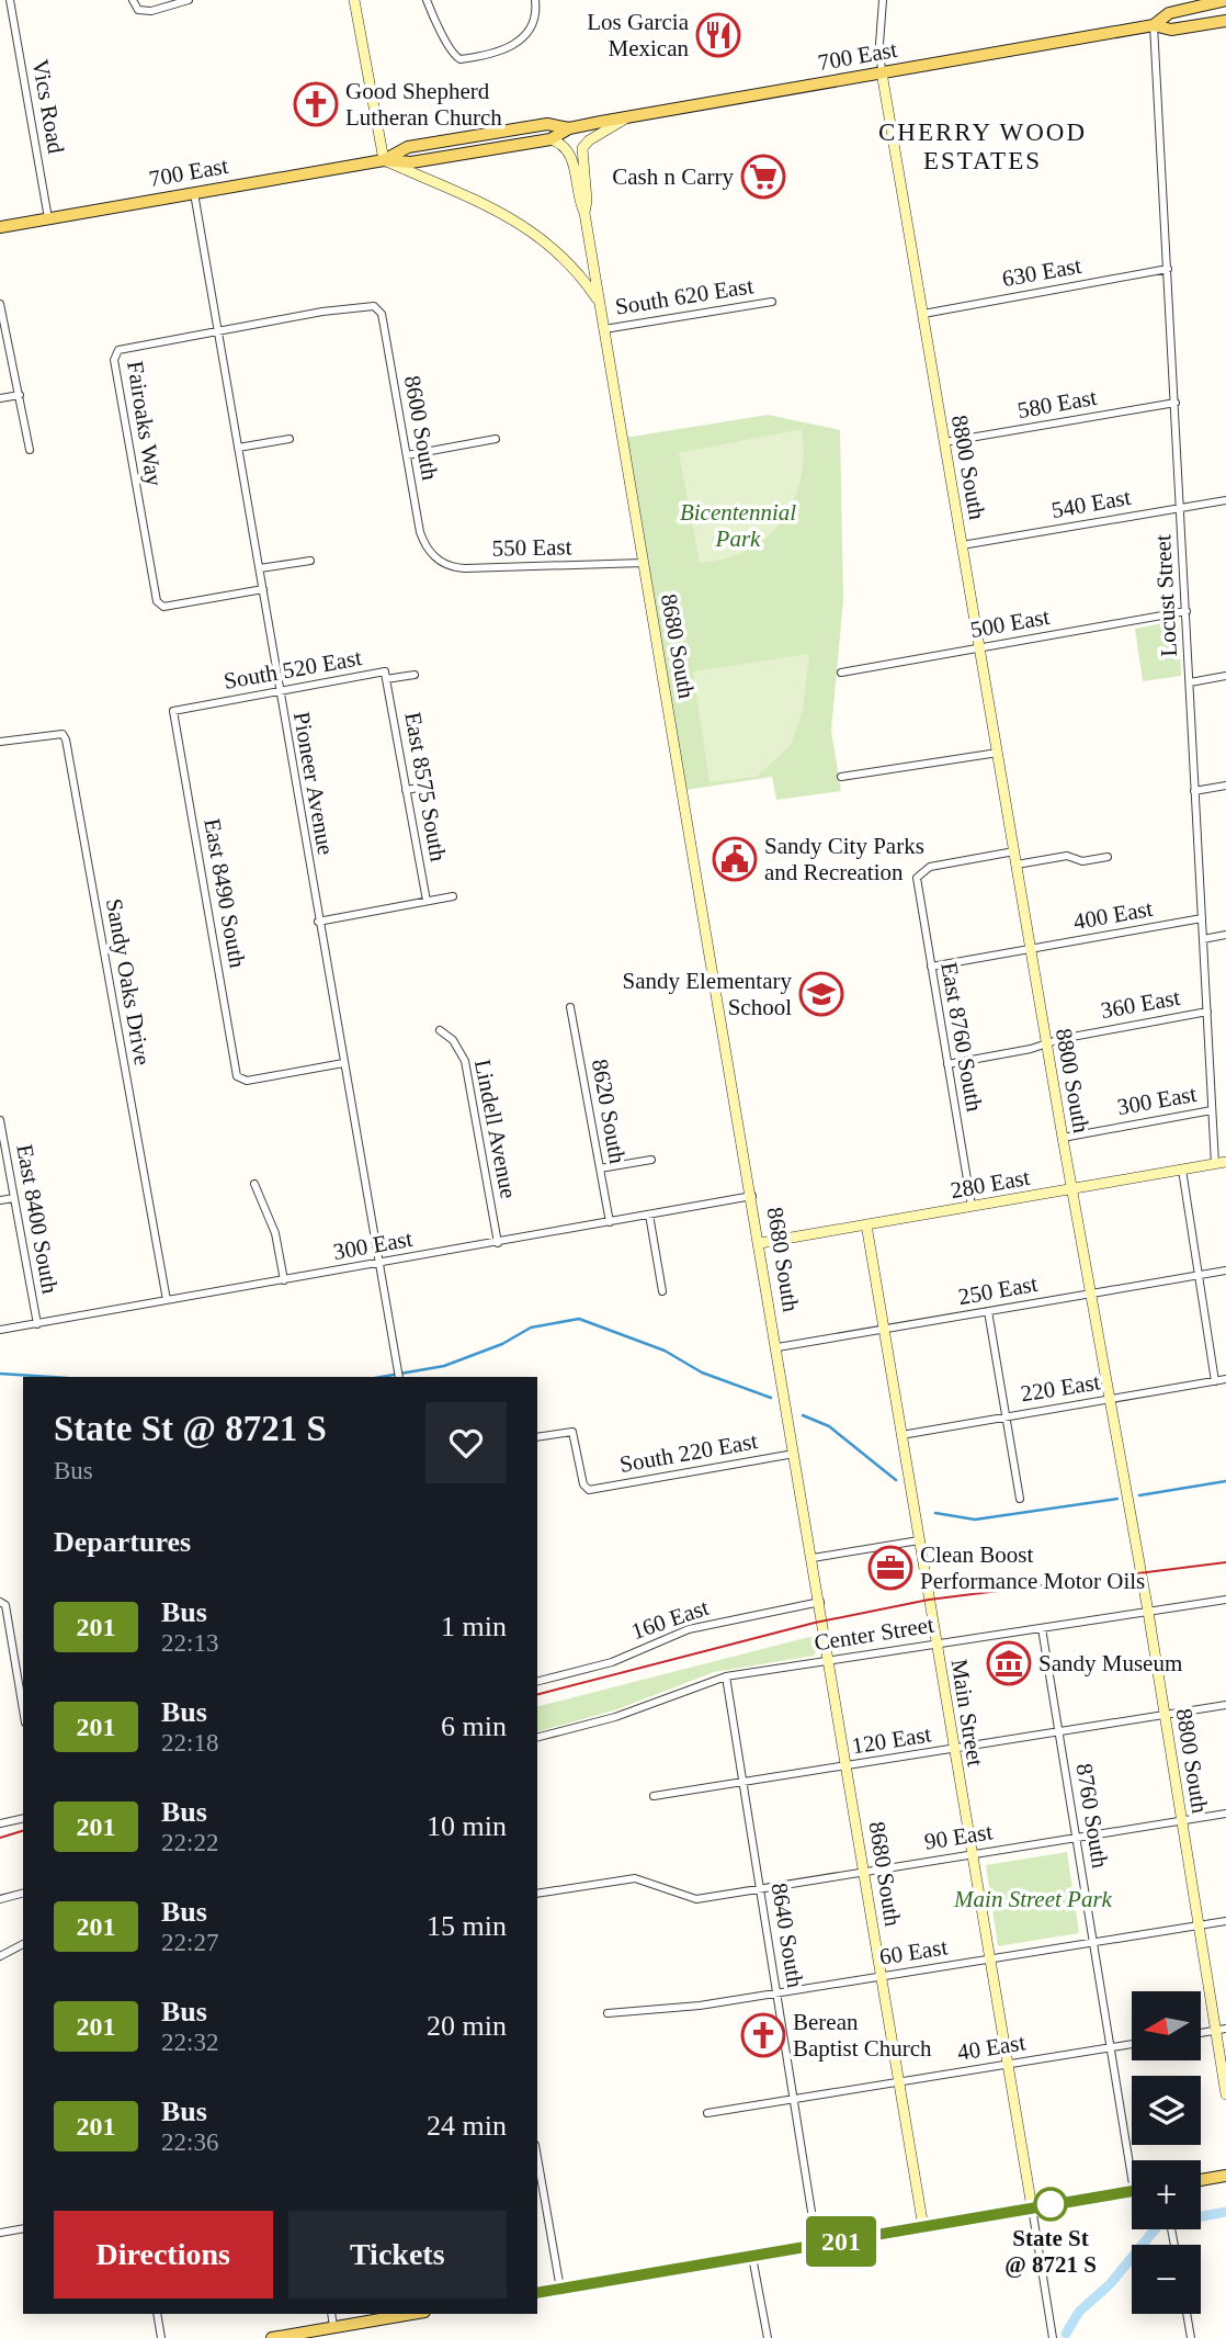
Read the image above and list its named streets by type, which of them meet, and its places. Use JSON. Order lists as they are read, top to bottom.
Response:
{
  "streets": {
    "main road": ["700 East"],
    "street": [
      "Vics Road",
      "630 East",
      "South 620 East",
      "580 East",
      "Fairoaks Way",
      "8600 South",
      "8800 South",
      "540 East",
      "550 East",
      "Locust Street",
      "500 East",
      "8680 South",
      "South 520 East",
      "Pioneer Avenue",
      "East 8575 South",
      "East 8490 South",
      "400 East",
      "Sandy Oaks Drive",
      "360 East",
      "East 8760 South",
      "300 East",
      "8620 South",
      "Lindell Avenue",
      "280 East",
      "East 8400 South",
      "250 East",
      "220 East",
      "South 220 East",
      "160 East",
      "Center Street",
      "Main Street",
      "120 East",
      "8760 South",
      "90 East",
      "8640 South",
      "60 East",
      "40 East"
    ]
  },
  "crossings": [
    ["700 East", "Vics Road"],
    ["700 East", "8800 South"],
    ["700 East", "Locust Street"],
    ["700 East", "Pioneer Avenue"],
    ["630 East", "8800 South"],
    ["630 East", "Locust Street"],
    ["South 620 East", "8680 South"],
    ["580 East", "8800 South"],
    ["580 East", "Locust Street"],
    ["Fairoaks Way", "8600 South"],
    ["Fairoaks Way", "Pioneer Avenue"],
    ["8600 South", "550 East"],
    ["8600 South", "Pioneer Avenue"],
    ["8800 South", "540 East"],
    ["8800 South", "500 East"],
    ["8800 South", "400 East"],
    ["8800 South", "360 East"],
    ["8800 South", "East 8760 South"],
    ["8800 South", "300 East"],
    ["8800 South", "280 East"],
    ["8800 South", "250 East"],
    ["8800 South", "220 East"],
    ["8800 South", "Center Street"],
    ["8800 South", "120 East"],
    ["8800 South", "90 East"],
    ["8800 South", "60 East"],
    ["540 East", "Locust Street"],
    ["550 East", "8680 South"],
    ["Locust Street", "500 East"],
    ["Locust Street", "400 East"],
    ["Locust Street", "360 East"],
    ["Locust Street", "300 East"],
    ["Locust Street", "280 East"],
    ["8680 South", "300 East"],
    ["8680 South", "280 East"],
    ["8680 South", "250 East"],
    ["8680 South", "South 220 East"],
    ["8680 South", "160 East"],
    ["8680 South", "Center Street"],
    ["8680 South", "120 East"],
    ["8680 South", "90 East"],
    ["8680 South", "60 East"],
    ["8680 South", "40 East"],
    ["South 520 East", "Pioneer Avenue"],
    ["South 520 East", "East 8575 South"],
    ["South 520 East", "East 8490 South"],
    ["Pioneer Avenue", "East 8490 South"],
    ["Pioneer Avenue", "300 East"],
    ["400 East", "East 8760 South"],
    ["Sandy Oaks Drive", "300 East"],
    ["360 East", "East 8760 South"],
    ["East 8760 South", "280 East"],
    ["300 East", "8620 South"],
    ["300 East", "Lindell Avenue"],
    ["300 East", "East 8400 South"],
    ["280 East", "Main Street"],
    ["250 East", "Main Street"],
    ["220 East", "Main Street"],
    ["Center Street", "Main Street"],
    ["Center Street", "8760 South"],
    ["Center Street", "8640 South"],
    ["Main Street", "120 East"],
    ["Main Street", "90 East"],
    ["Main Street", "60 East"],
    ["Main Street", "40 East"],
    ["120 East", "8760 South"],
    ["120 East", "8640 South"],
    ["8760 South", "90 East"],
    ["8760 South", "60 East"],
    ["8760 South", "40 East"],
    ["90 East", "8640 South"],
    ["8640 South", "60 East"],
    ["8640 South", "40 East"]
  ],
  "districts": ["CHERRY WOOD ESTATES"],
  "parks": ["Bicentennial Park", "Main Street Park"],
  "places": {
    "restaurant": ["Los Garcia Mexican"],
    "church": ["Good Shepherd Lutheran Church", "Berean Baptist Church"],
    "supermarket": ["Cash n Carry"],
    "public building": ["Sandy City Parks and Recreation"],
    "school or university": ["Sandy Elementary School"],
    "office": ["Clean Boost Performance Motor Oils"],
    "museum": ["Sandy Museum"],
    "other": ["State St @ 8721 S"]
  },
  "lines": ["bus line 201"],
  "north": "left",
  "page": {
    "on_map": "201",
    "heading": [
      ["State St @ 8721 S", "Bus"],
      "Departures"
    ],
    "list": [
      {
        "mark": "201",
        "name": "Bus",
        "note": "22:13",
        "value": "1 min"
      },
      {
        "mark": "201",
        "name": "Bus",
        "note": "22:18",
        "value": "6 min"
      },
      {
        "mark": "201",
        "name": "Bus",
        "note": "22:22",
        "value": "10 min"
      },
      {
        "mark": "201",
        "name": "Bus",
        "note": "22:27",
        "value": "15 min"
      },
      {
        "mark": "201",
        "name": "Bus",
        "note": "22:32",
        "value": "20 min"
      },
      {
        "mark": "201",
        "name": "Bus",
        "note": "22:36",
        "value": "24 min"
      }
    ],
    "map_buttons": ["+", "−"],
    "buttons": ["Directions", "Tickets"]
  }
}
